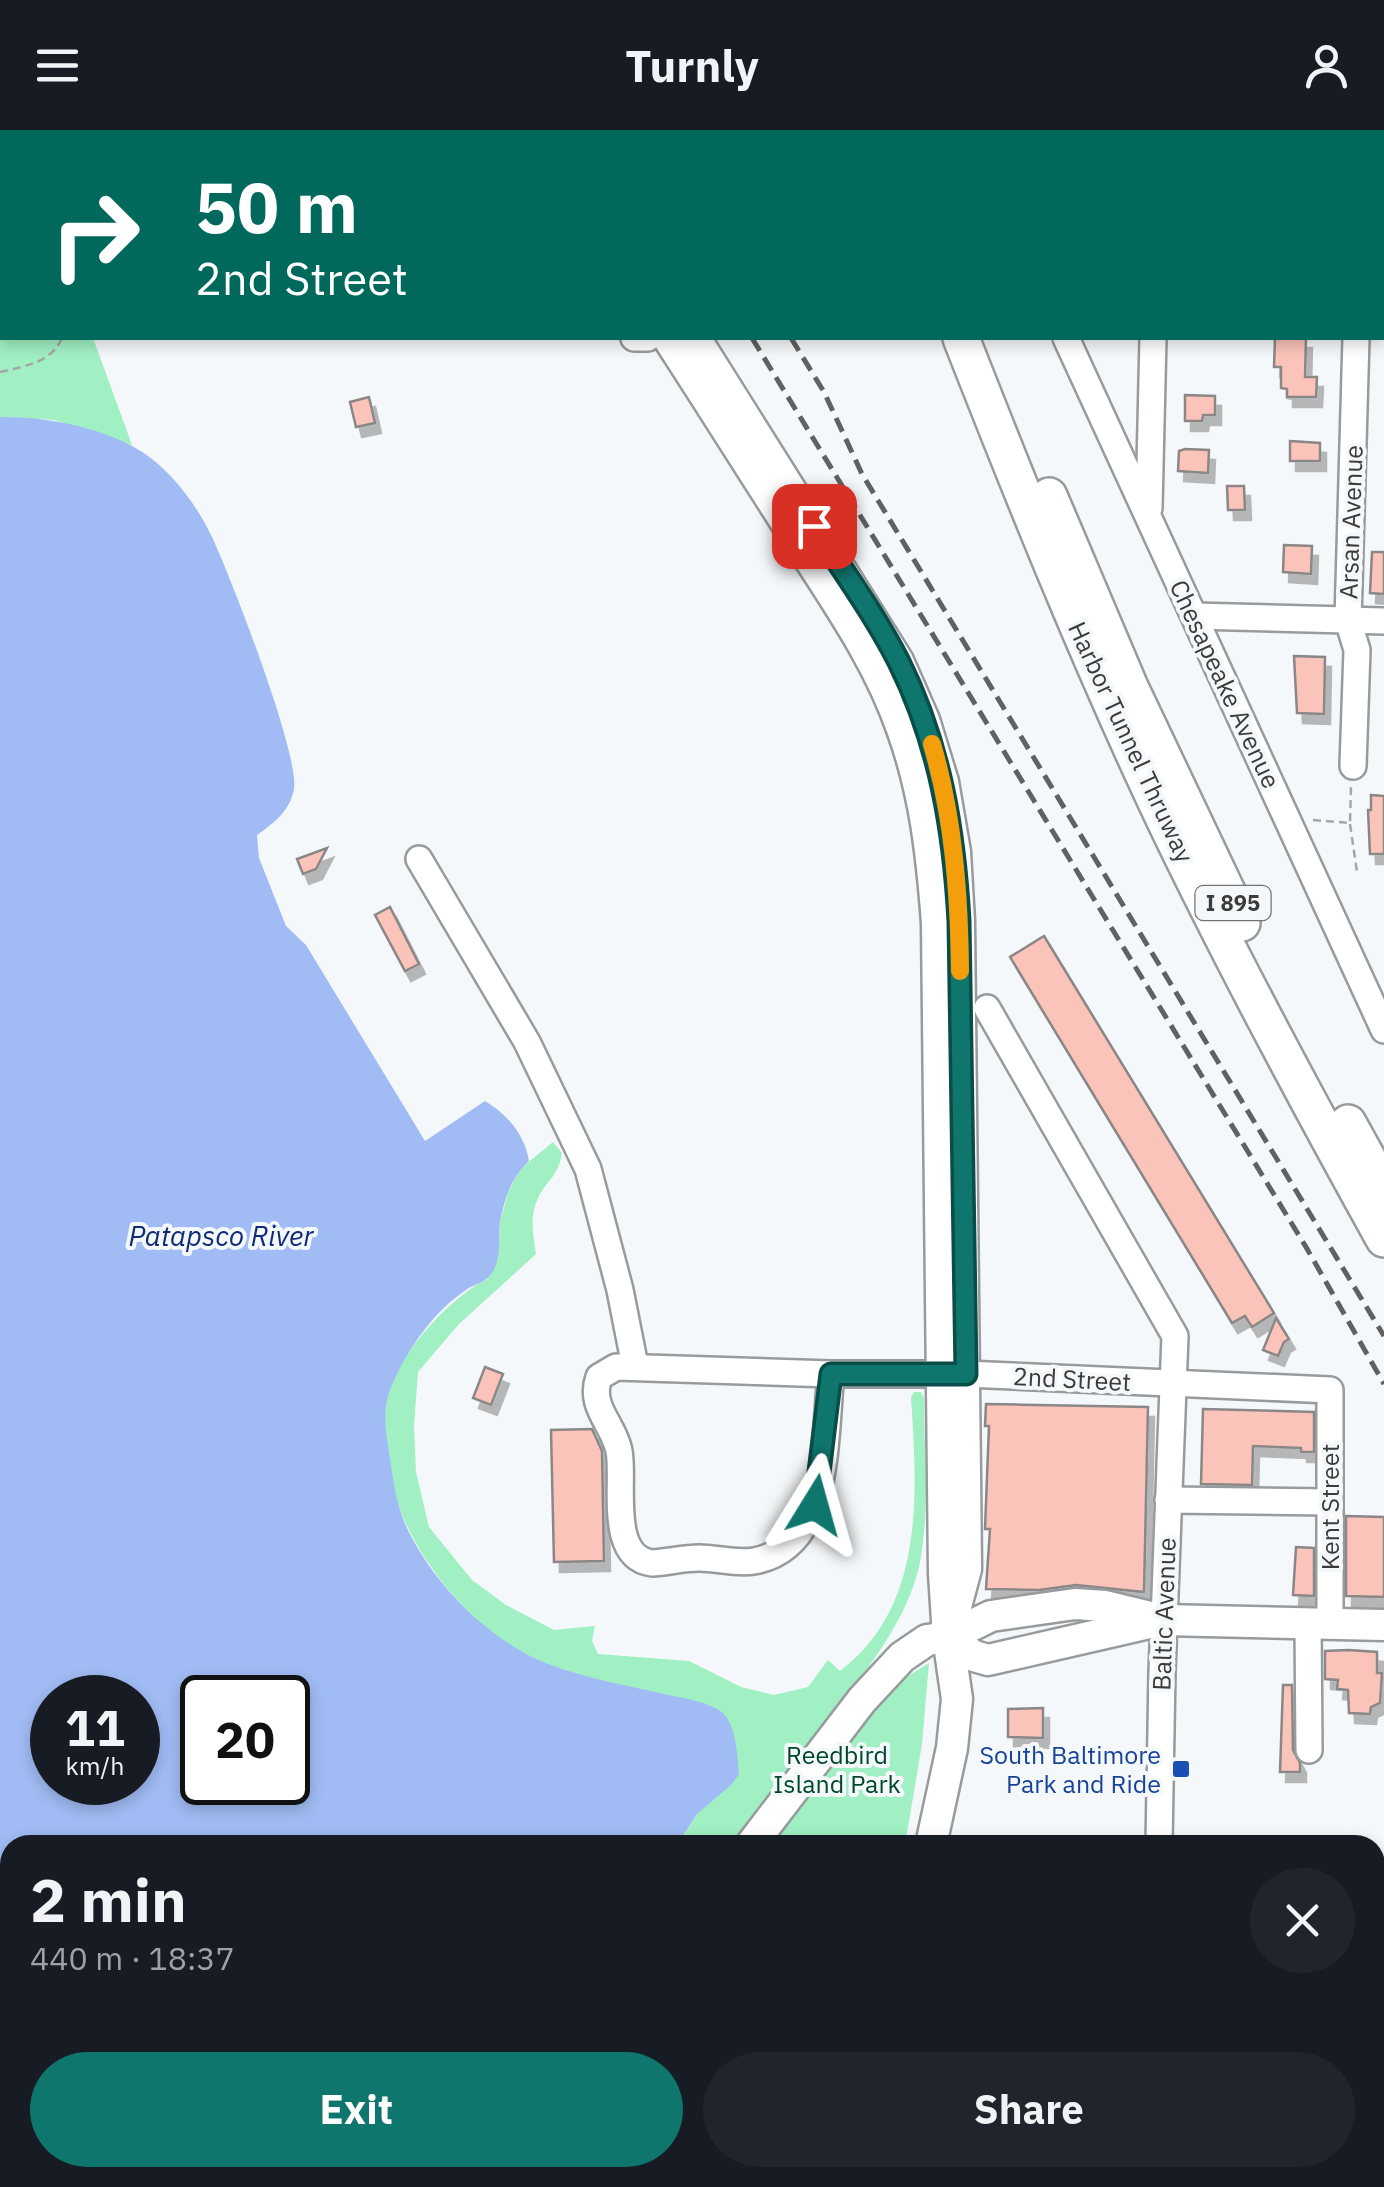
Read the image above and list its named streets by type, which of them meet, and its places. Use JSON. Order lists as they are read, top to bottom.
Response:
{
  "streets": {
    "highway": ["Harbor Tunnel Thruway", "I 895"],
    "street": [
      "Arsan Avenue",
      "Chesapeake Avenue",
      "2nd Street",
      "Kent Street",
      "Baltic Avenue"
    ]
  },
  "crossings": [
    ["2nd Street", "Kent Street"],
    ["2nd Street", "Baltic Avenue"]
  ],
  "water": ["Patapsco River"],
  "parks": ["Reedbird Island Park"],
  "places": {
    "transit": ["South Baltimore Park and Ride"]
  },
  "page": {
    "header": "Turnly",
    "turn": ["50 m", "2nd Street"],
    "speed": "11 km/h",
    "limit": "20",
    "heading": ["2 min", "440 m · 18:37"],
    "buttons": ["Exit", "Share"]
  }
}
